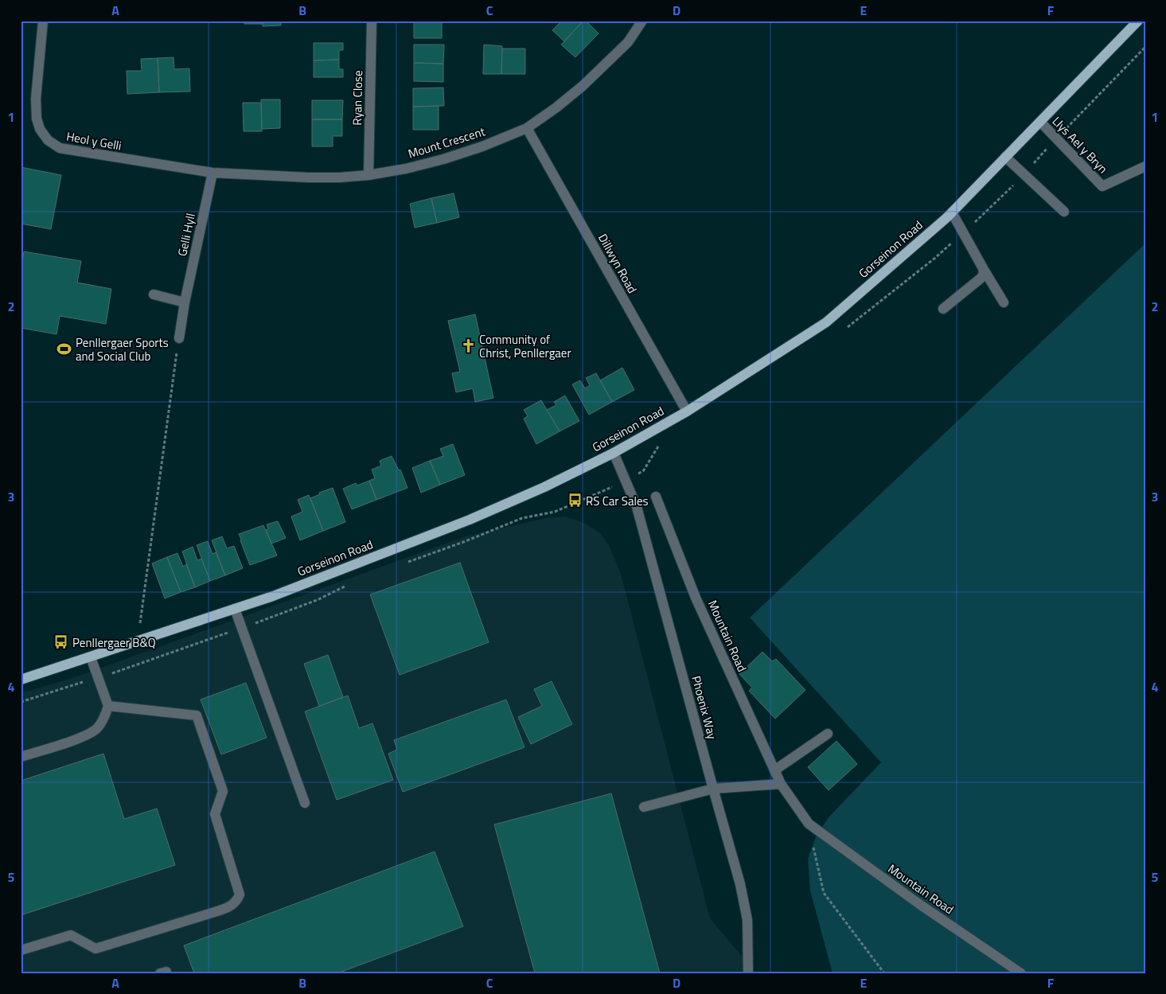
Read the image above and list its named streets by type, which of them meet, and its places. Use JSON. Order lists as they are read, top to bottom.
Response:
{
  "streets": {
    "main road": ["Gorseinon Road"],
    "street": [
      "Ryan Close",
      "Heol y Gelli",
      "Mount Crescent",
      "Llys Ael y Bryn",
      "Gelli Hyll",
      "Dillwyn Road",
      "Mountain Road",
      "Phoenix Way"
    ]
  },
  "crossings": [
    ["Ryan Close", "Mount Crescent"],
    ["Heol y Gelli", "Mount Crescent"],
    ["Heol y Gelli", "Gelli Hyll"],
    ["Mount Crescent", "Gelli Hyll"],
    ["Mount Crescent", "Dillwyn Road"],
    ["Llys Ael y Bryn", "Gorseinon Road"],
    ["Gorseinon Road", "Dillwyn Road"],
    ["Gorseinon Road", "Phoenix Way"]
  ],
  "places": {
    "church": ["Community of Christ, Penllergaer"],
    "sports": ["Penllergaer Sports and Social Club"],
    "bus stop": ["RS Car Sales", "Penllergaer B&Q"]
  },
  "grid": {
    "columns": [
      "A",
      "B",
      "C",
      "D",
      "E",
      "F"
    ],
    "rows": [
      "1",
      "2",
      "3",
      "4",
      "5"
    ]
  }
}
